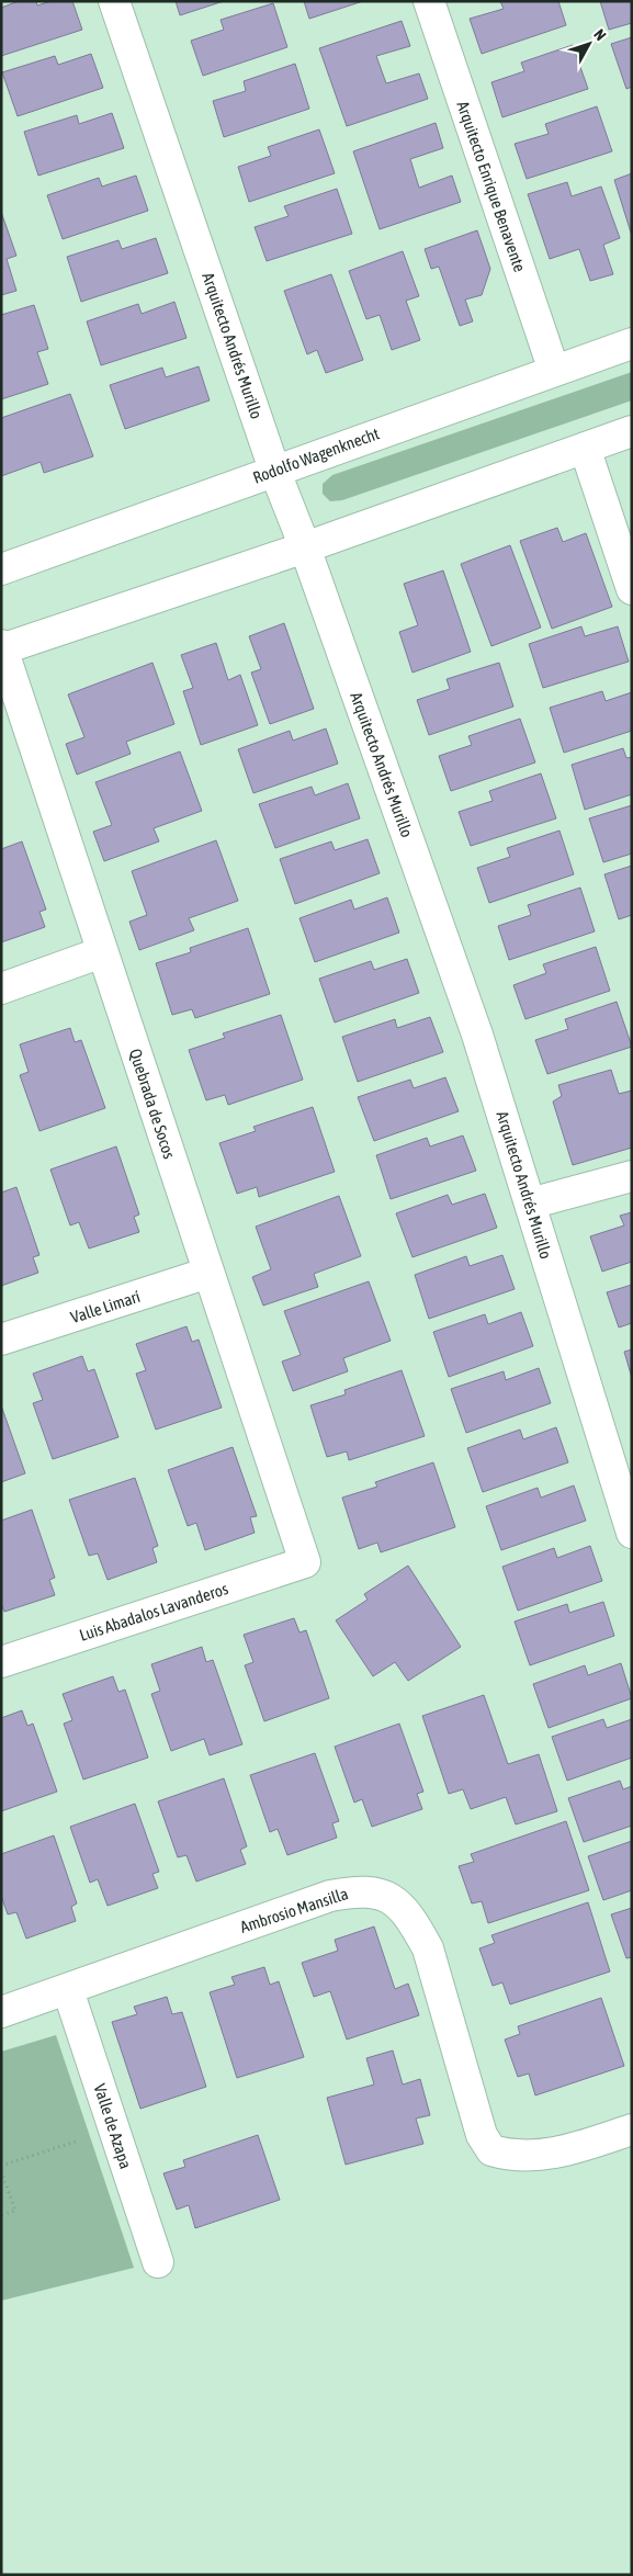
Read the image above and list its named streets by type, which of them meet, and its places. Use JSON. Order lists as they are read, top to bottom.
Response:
{
  "streets": {
    "street": [
      "Arquitecto Enrique Benavente",
      "Arquitecto Andrés Murillo",
      "Rodolfo Wagenknecht",
      "Quebrada de Socos",
      "Valle Limarí",
      "Luis Abadalos Lavanderos",
      "Ambrosio Mansilla",
      "Valle de Azapa"
    ]
  },
  "crossings": [
    ["Arquitecto Enrique Benavente", "Rodolfo Wagenknecht"],
    ["Arquitecto Andrés Murillo", "Rodolfo Wagenknecht"],
    ["Quebrada de Socos", "Valle Limarí"],
    ["Quebrada de Socos", "Luis Abadalos Lavanderos"],
    ["Ambrosio Mansilla", "Valle de Azapa"]
  ],
  "north": "top right"
}
